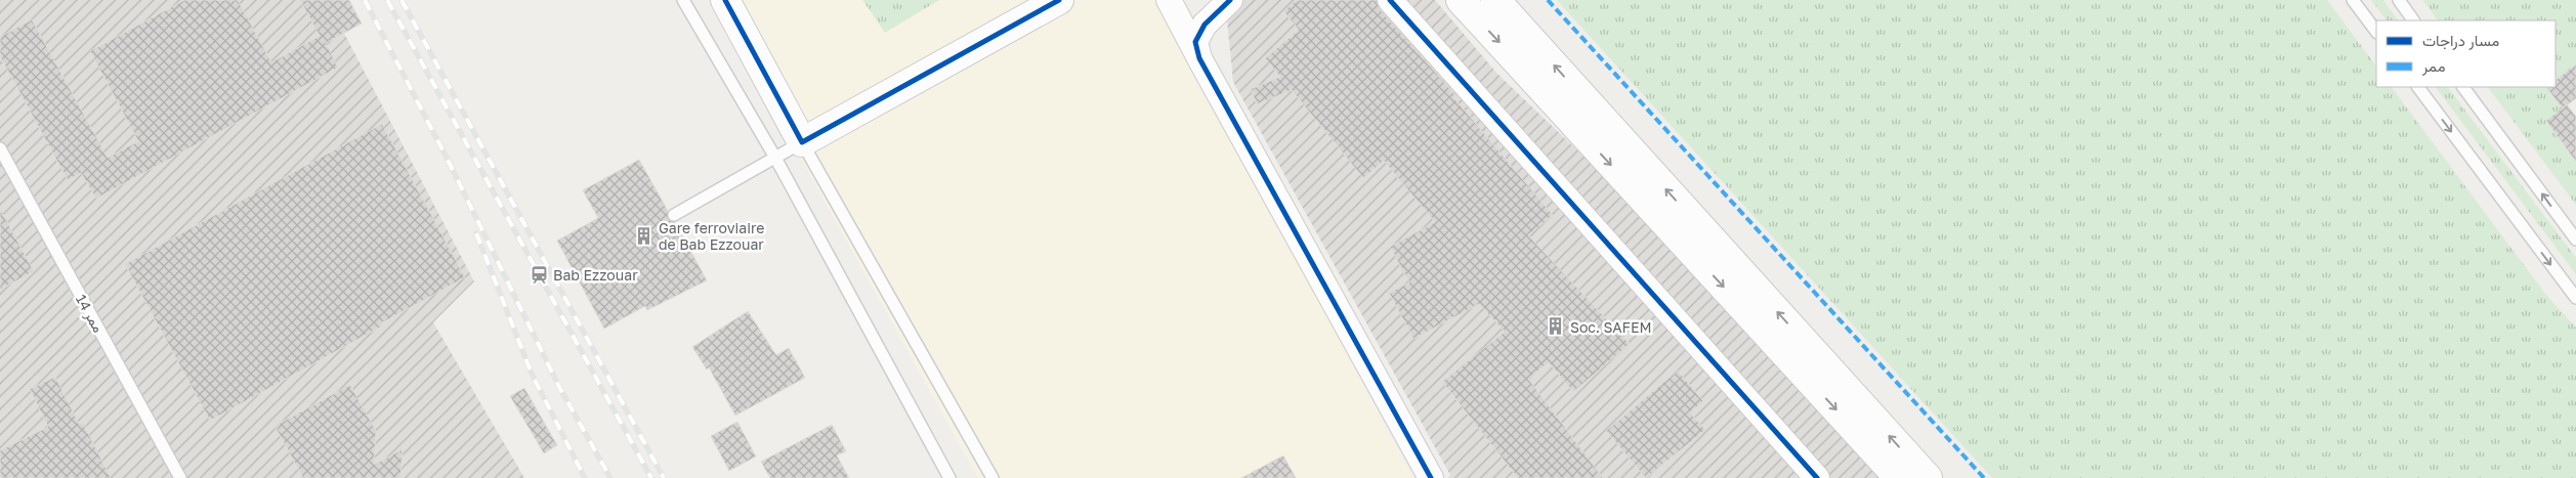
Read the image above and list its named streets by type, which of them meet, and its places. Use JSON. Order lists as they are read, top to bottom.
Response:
{
  "streets": {
    "lane": ["ممر 14"]
  },
  "places": {
    "building": ["Gare ferroviaire de Bab Ezzouar", "Soc. SAFEM"],
    "station": ["Bab Ezzouar"]
  },
  "legend": ["مسار دراجات", "ممر"]
}
